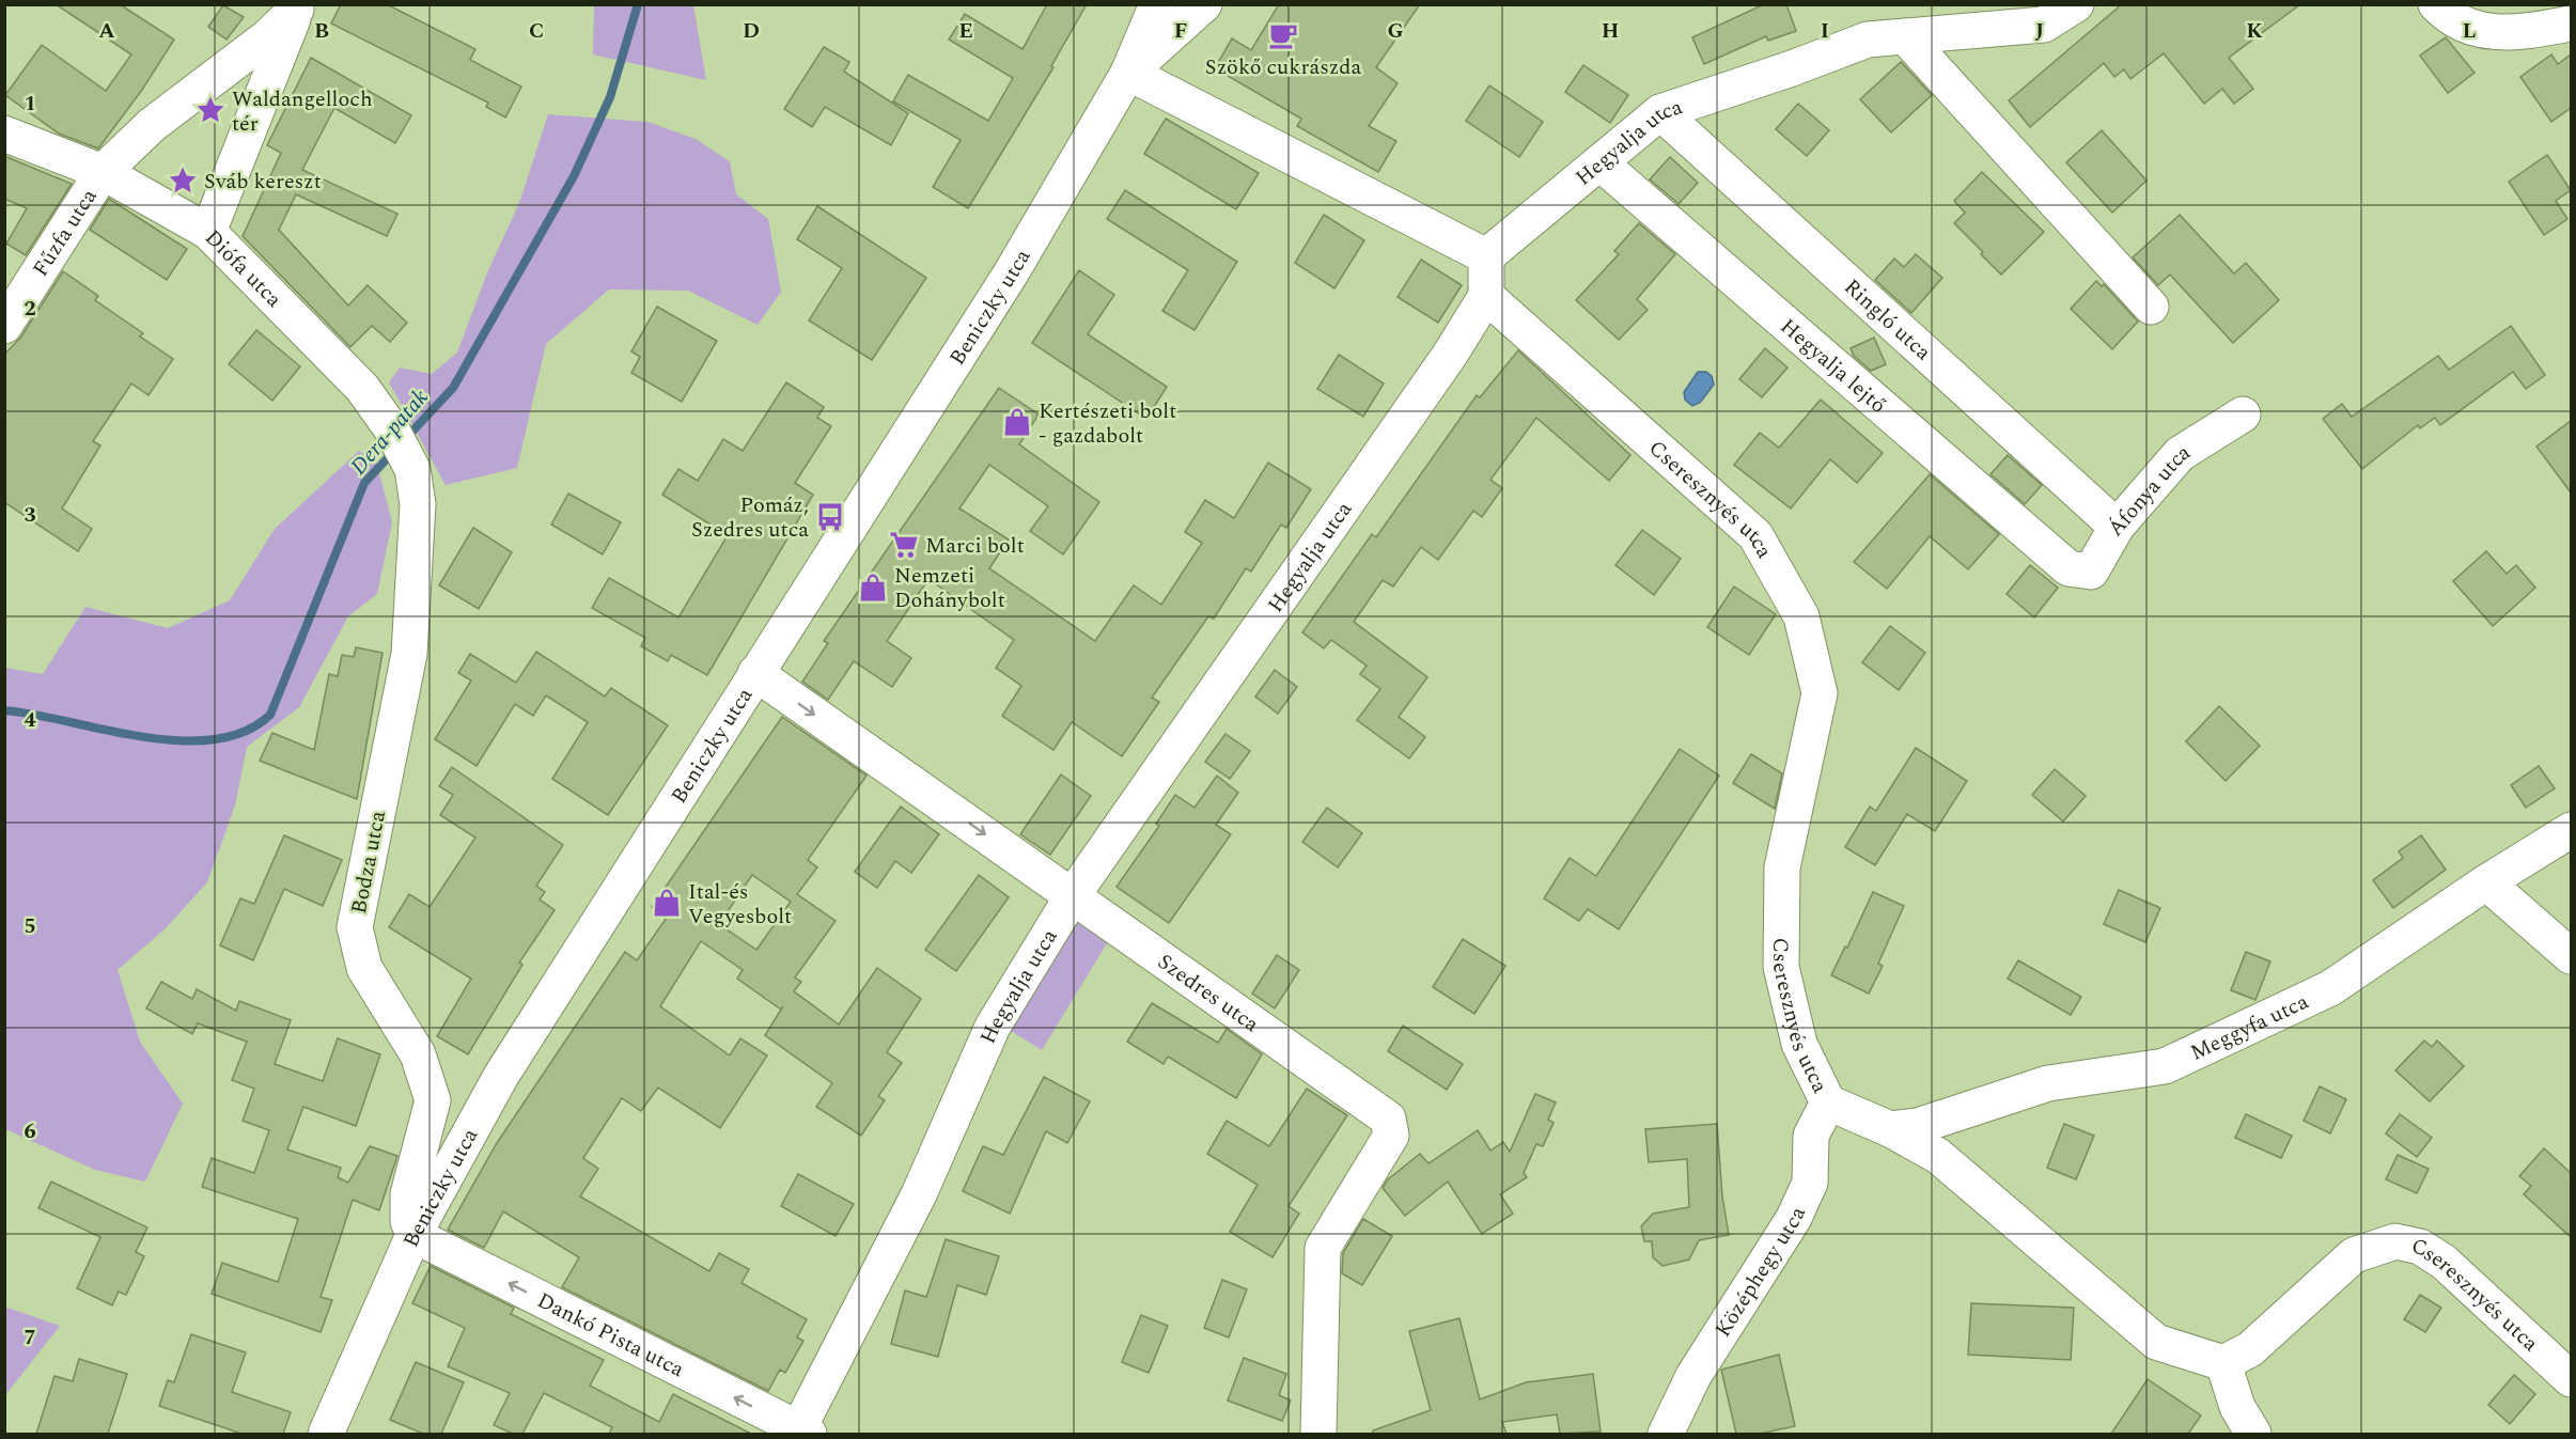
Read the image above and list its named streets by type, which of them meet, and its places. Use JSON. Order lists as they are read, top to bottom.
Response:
{
  "streets": {
    "street": [
      "Hegyalja utca",
      "Fűzfa utca",
      "Diófa utca",
      "Beniczky utca",
      "Ringló utca",
      "Hegyalja lejtő",
      "Áfonya utca",
      "Cseresznyés utca",
      "Bodza utca",
      "Szedres utca",
      "Meggyfa utca",
      "Középhegy utca",
      "Dankó Pista utca"
    ]
  },
  "crossings": [
    ["Hegyalja utca", "Ringló utca"],
    ["Hegyalja utca", "Hegyalja lejtő"],
    ["Hegyalja utca", "Cseresznyés utca"],
    ["Hegyalja utca", "Szedres utca"],
    ["Hegyalja utca", "Dankó Pista utca"],
    ["Diófa utca", "Bodza utca"],
    ["Beniczky utca", "Bodza utca"],
    ["Beniczky utca", "Szedres utca"],
    ["Beniczky utca", "Dankó Pista utca"],
    ["Ringló utca", "Áfonya utca"],
    ["Hegyalja lejtő", "Áfonya utca"],
    ["Cseresznyés utca", "Meggyfa utca"],
    ["Cseresznyés utca", "Középhegy utca"],
    ["Bodza utca", "Dankó Pista utca"]
  ],
  "one_way": ["Dankó Pista utca"],
  "water": ["Dera-patak"],
  "places": {
    "cafe": ["Szökő cukrászda"],
    "place": ["Waldangelloch tér", "Sváb kereszt"],
    "shop": ["Kertészeti bolt - gazdabolt", "Nemzeti Dohánybolt", "Ital-és Vegyesbolt"],
    "bus stop": ["Pomáz, Szedres utca"],
    "supermarket": ["Marci bolt"]
  },
  "grid": {
    "columns": [
      "A",
      "B",
      "C",
      "D",
      "E",
      "F",
      "G",
      "H",
      "I",
      "J",
      "K",
      "L"
    ],
    "rows": [
      "1",
      "2",
      "3",
      "4",
      "5",
      "6",
      "7"
    ]
  }
}
